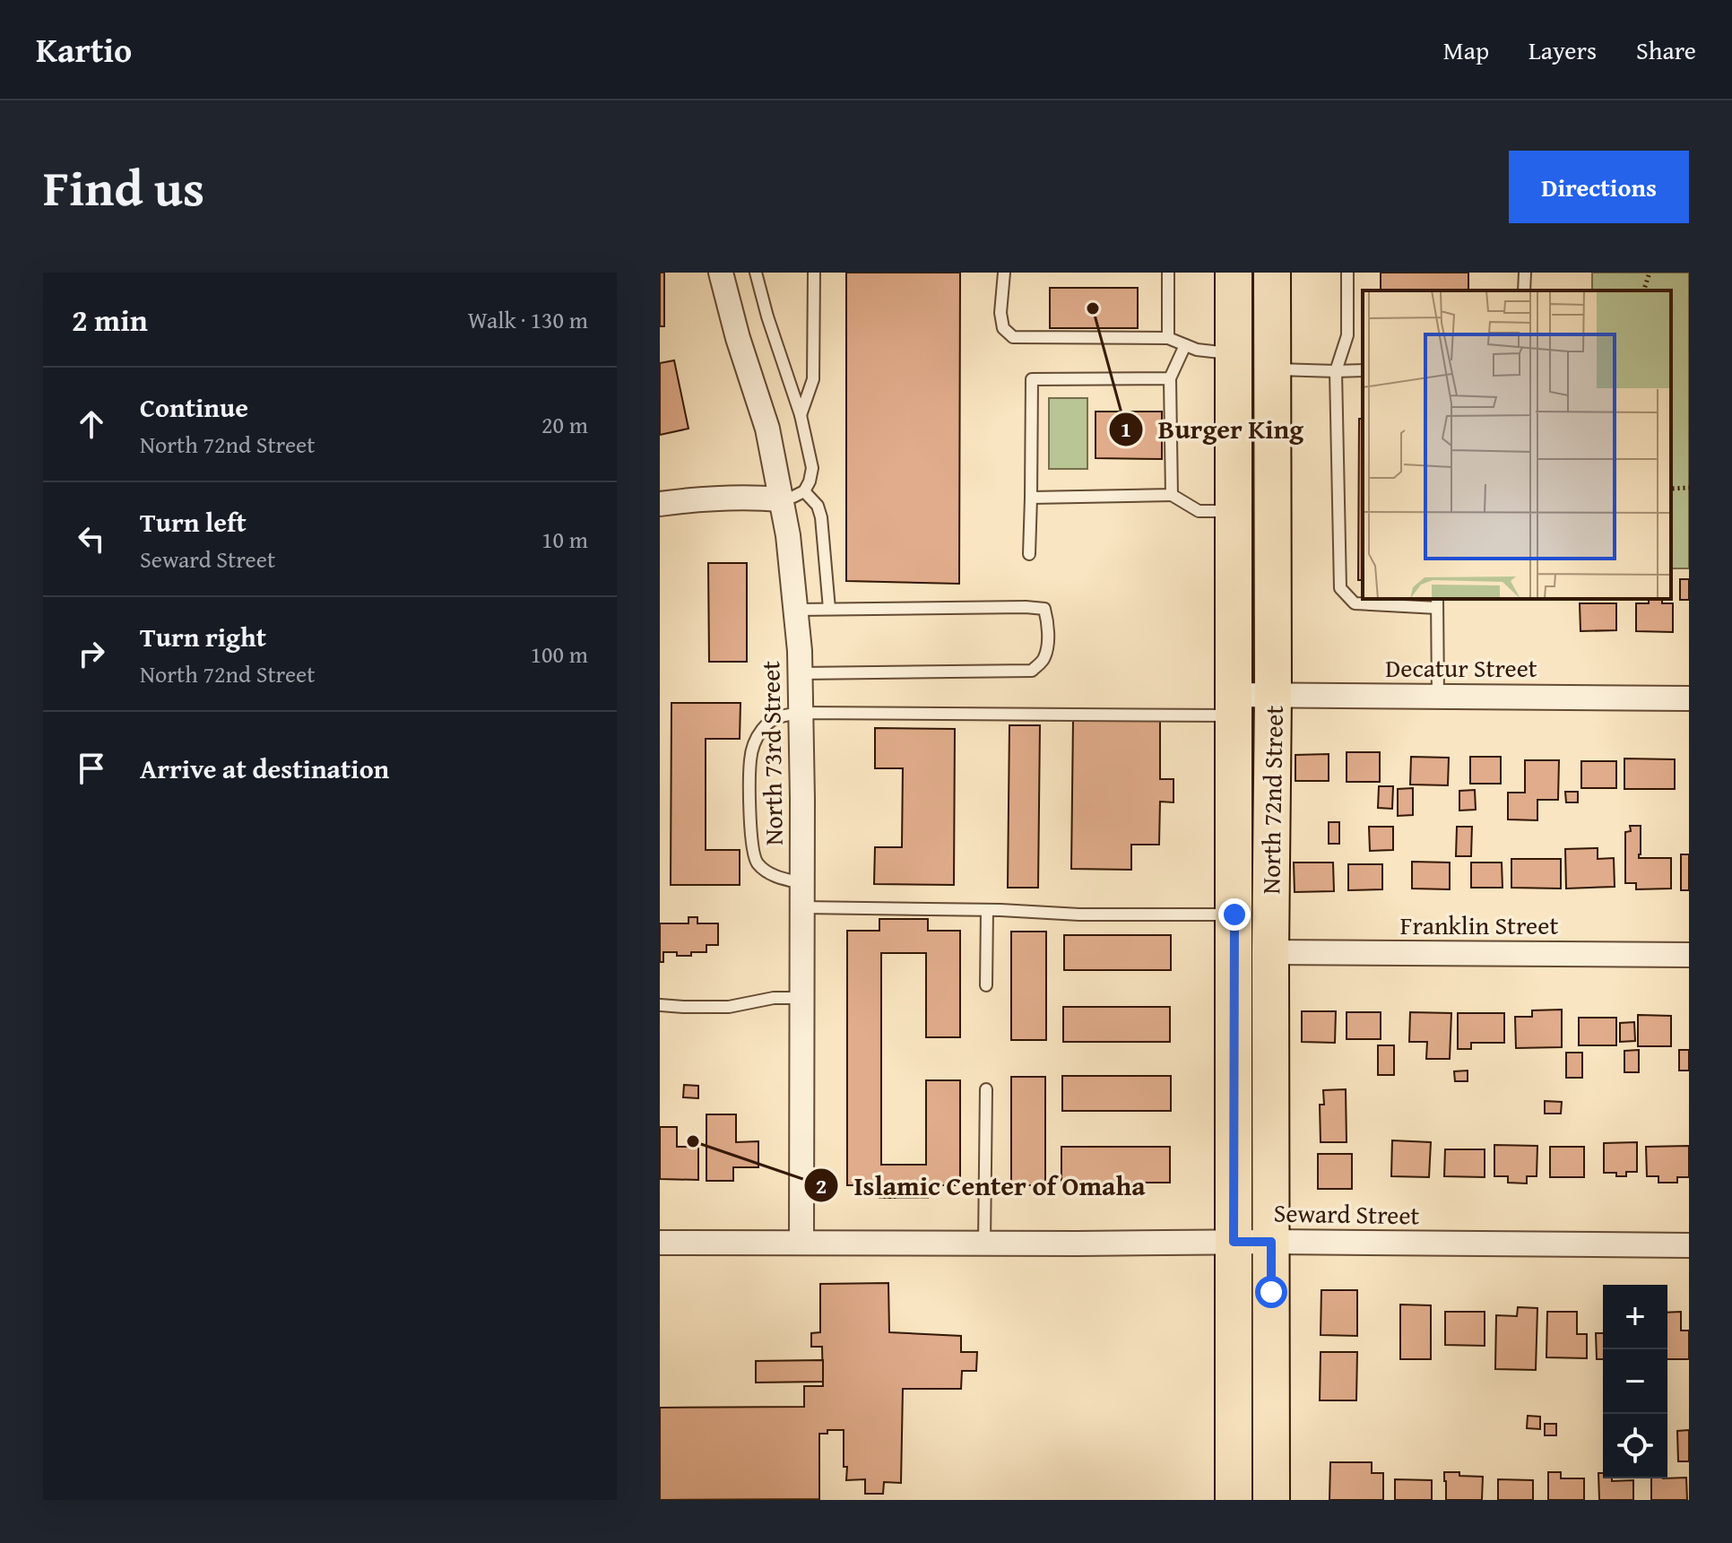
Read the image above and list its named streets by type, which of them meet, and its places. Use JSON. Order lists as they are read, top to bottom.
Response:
{
  "streets": {
    "main road": ["North 72nd Street"],
    "street": [
      "Decatur Street",
      "North 73rd Street",
      "Franklin Street",
      "Seward Street"
    ]
  },
  "crossings": [
    ["Decatur Street", "North 72nd Street"],
    ["North 73rd Street", "Seward Street"],
    ["North 72nd Street", "Franklin Street"],
    ["North 72nd Street", "Seward Street"]
  ],
  "places": ["Burger King", "Islamic Center of Omaha"],
  "page": {
    "header": "Kartio",
    "nav": ["Map", "Layers", "Share"],
    "title": "Find us",
    "buttons": "Directions",
    "heading": ["2 min", "Walk · 130 m"],
    "list": [
      ["Continue", "North 72nd Street", "20 m"],
      ["Turn left", "Seward Street", "10 m"],
      ["Turn right", "North 72nd Street", "100 m"],
      "Arrive at destination"
    ],
    "map_buttons": ["+", "−"]
  }
}
